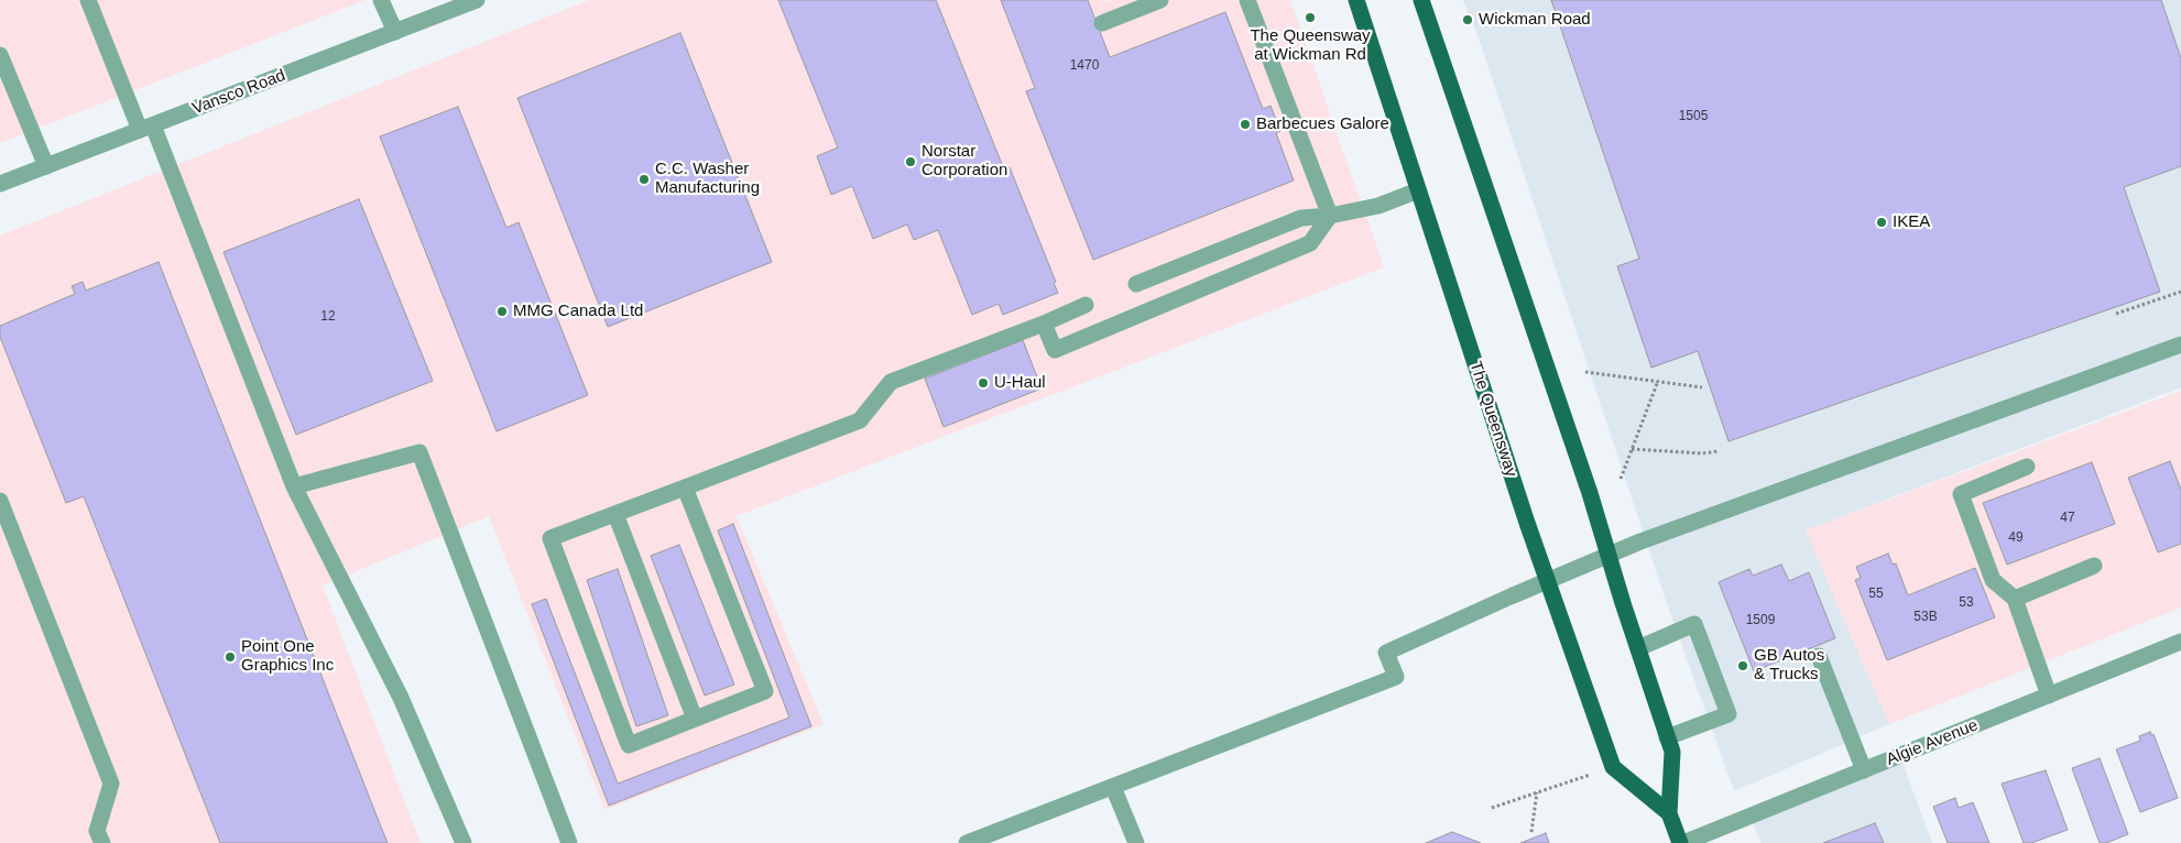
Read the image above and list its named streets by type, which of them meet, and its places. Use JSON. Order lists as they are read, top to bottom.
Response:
{
  "streets": {
    "main road": ["The Queensway"],
    "street": ["Vansco Road", "Algie Avenue"]
  },
  "places": [
    "The Queensway at Wickman Rd",
    "Wickman Road",
    "Barbecues Galore",
    "Norstar Corporation",
    "C.C. Washer Manufacturing",
    "IKEA",
    "MMG Canada Ltd",
    "U-Haul",
    "Point One Graphics Inc",
    "GB Autos & Trucks"
  ],
  "house_numbers": [
    "1470",
    "1505",
    "12",
    "47",
    "49",
    "55",
    "53",
    "53B",
    "1509"
  ]
}
